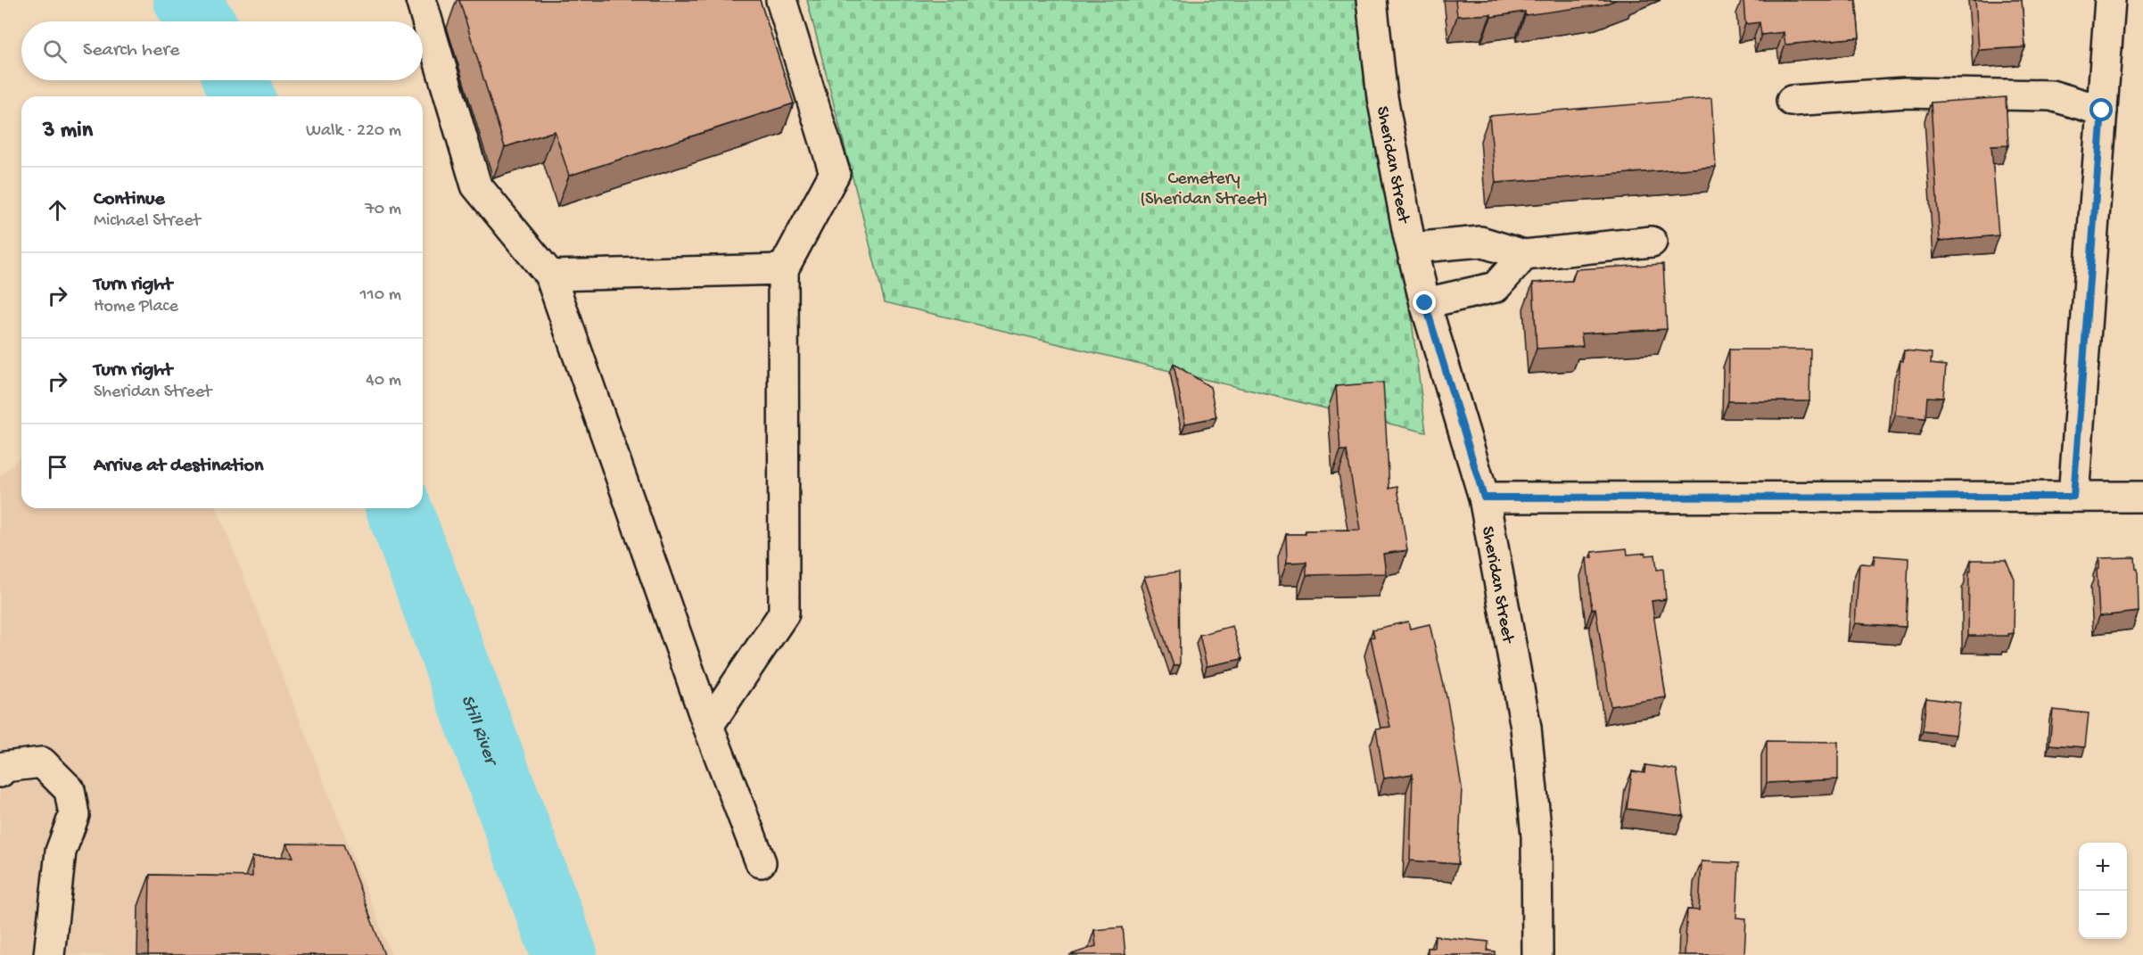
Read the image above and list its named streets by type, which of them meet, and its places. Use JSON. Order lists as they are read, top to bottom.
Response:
{
  "streets": {
    "street": ["Sheridan Street"]
  },
  "water": ["Still River"],
  "parks": ["Cemetery (Sheridan Street)"],
  "page": {
    "search": "Search here",
    "heading": ["3 min", "Walk · 220 m"],
    "list": [
      ["Continue", "Michael Street", "70 m"],
      ["Turn right", "Home Place", "110 m"],
      ["Turn right", "Sheridan Street", "40 m"],
      "Arrive at destination"
    ],
    "map_buttons": ["+", "−"]
  }
}
